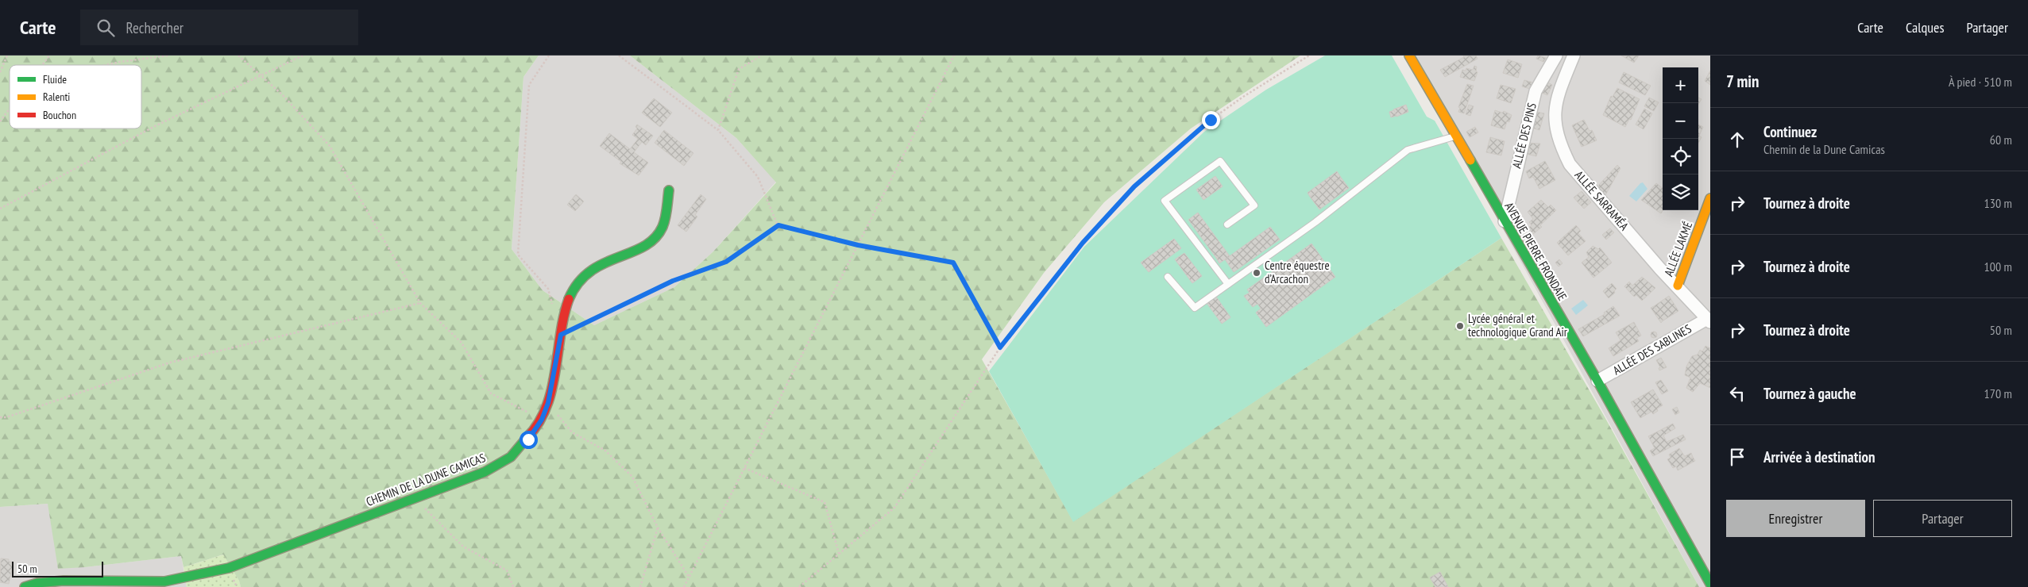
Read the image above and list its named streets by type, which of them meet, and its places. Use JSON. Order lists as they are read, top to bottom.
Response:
{
  "streets": {
    "street": [
      "ALLÉE DES PINS",
      "ALLÉE SARRAMÉA",
      "ALLÉE LAKMÉ",
      "AVENUE PIERRE FRONDAIE",
      "ALLÉE DES SABLINES",
      "CHEMIN DE LA DUNE CAMICAS"
    ]
  },
  "crossings": [
    ["ALLÉE DES PINS", "AVENUE PIERRE FRONDAIE"],
    ["ALLÉE SARRAMÉA", "ALLÉE LAKMÉ"],
    ["ALLÉE SARRAMÉA", "ALLÉE DES SABLINES"],
    ["AVENUE PIERRE FRONDAIE", "ALLÉE DES SABLINES"]
  ],
  "places": ["Centre équestre d’Arcachon", "Lycée général et technologique Grand Air"],
  "legend": ["Fluide", "Ralenti", "Bouchon"],
  "scale_bar": "50 m",
  "page": {
    "header": "Carte",
    "search": "Rechercher",
    "nav": ["Carte", "Calques", "Partager"],
    "heading": ["7 min", "À pied · 510 m"],
    "map_buttons": ["+", "−"],
    "list": [
      ["Continuez", "Chemin de la Dune Camicas", "60 m"],
      ["Tournez à droite", "130 m"],
      ["Tournez à droite", "100 m"],
      ["Tournez à droite", "50 m"],
      ["Tournez à gauche", "170 m"],
      "Arrivée à destination"
    ],
    "buttons": ["Enregistrer", "Partager"],
    "scale": "50 m"
  }
}
